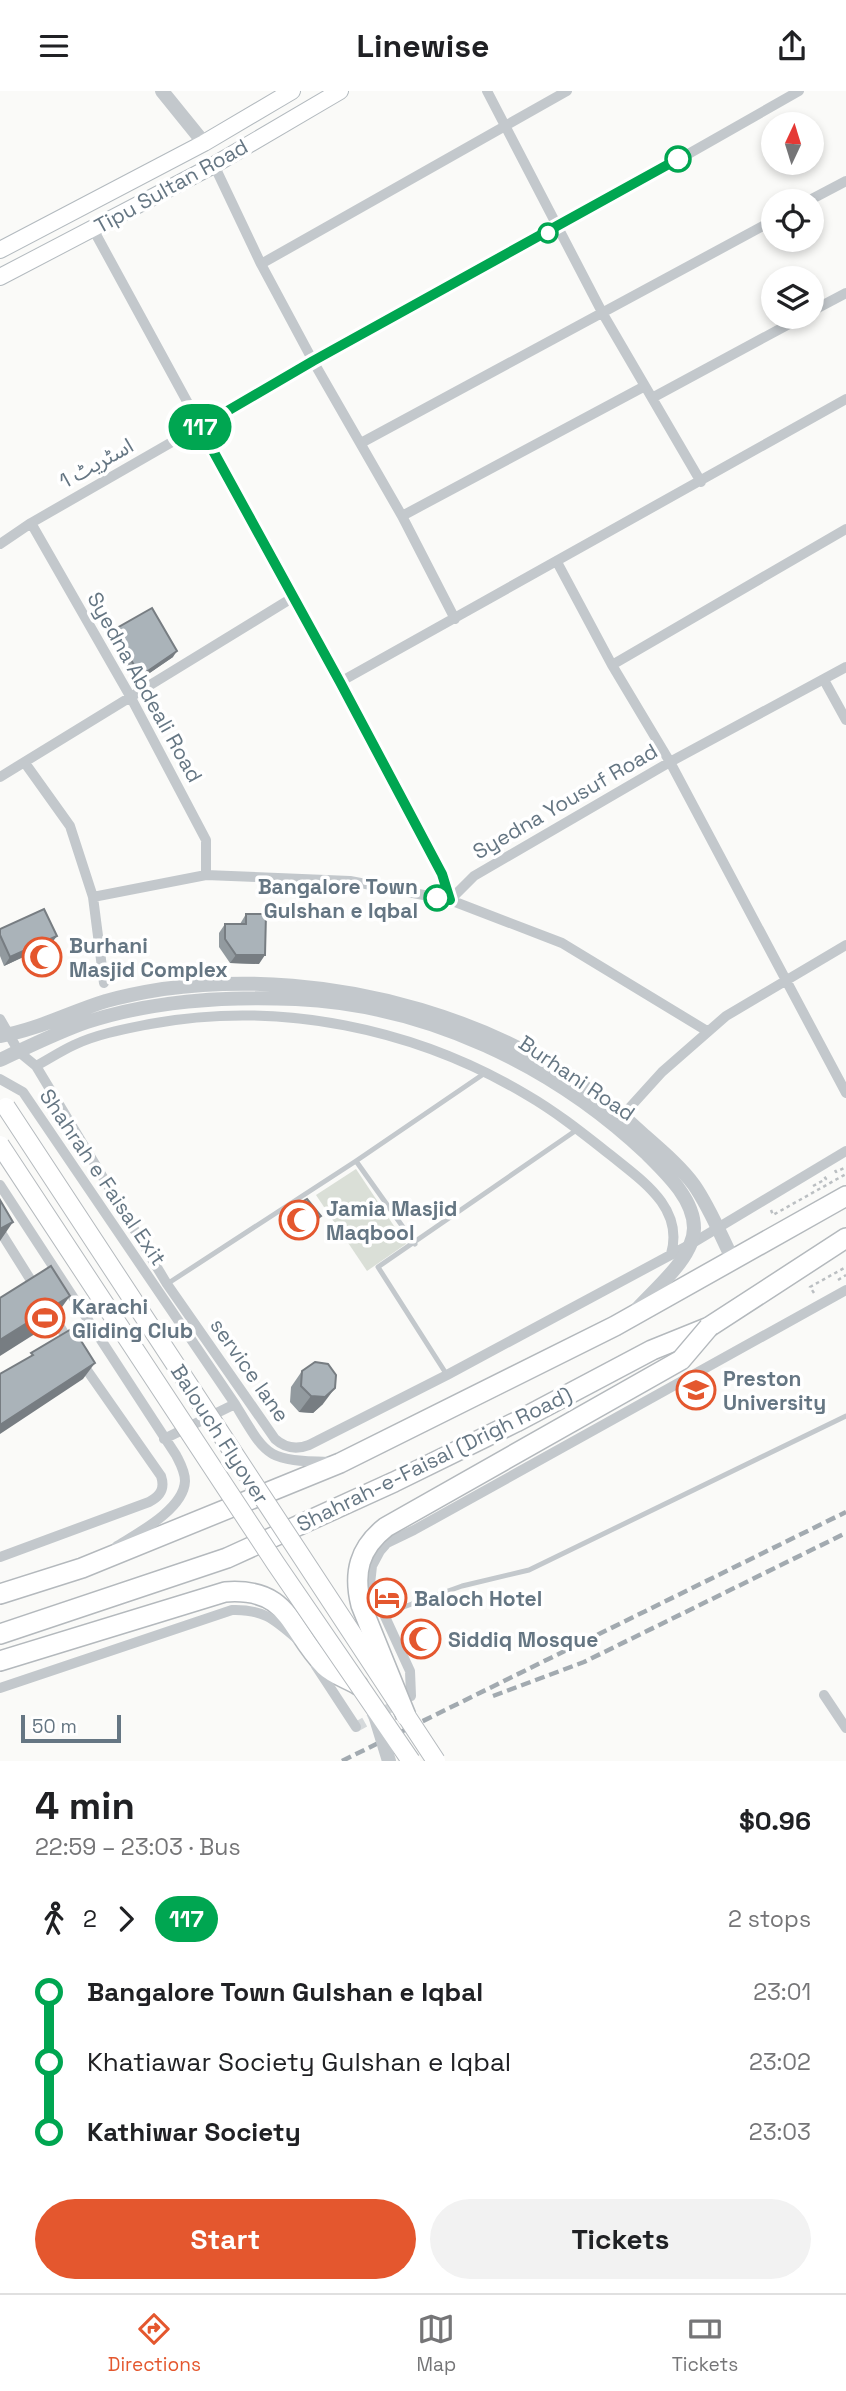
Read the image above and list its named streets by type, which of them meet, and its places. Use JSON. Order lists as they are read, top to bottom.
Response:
{
  "streets": {
    "highway": ["Shahrah-e-Faisal (Drigh Road)"],
    "main road": ["Tipu Sultan Road", "Balouch Flyover"],
    "street": [
      "اسٹریٹ 1",
      "Syedna Abdeali Road",
      "Syedna Yousuf Road",
      "Burhani Road",
      "Shahrah e Faisal Exit",
      "service lane"
    ]
  },
  "crossings": [
    ["اسٹریٹ 1", "Syedna Abdeali Road"],
    ["Burhani Road", "service lane"],
    ["Burhani Road", "Shahrah-e-Faisal (Drigh Road)"],
    ["Shahrah e Faisal Exit", "Shahrah-e-Faisal (Drigh Road)"]
  ],
  "places": {
    "other": ["Bangalore Town Gulshan e Iqbal"],
    "mosque": ["Burhani Masjid Complex", "Jamia Masjid Maqbool", "Siddiq Mosque"],
    "sports": ["Karachi Gliding Club"],
    "school or university": ["Preston University"],
    "hotel": ["Baloch Hotel"]
  },
  "lines": ["bus line 117"],
  "scale_bar": "50 m",
  "north": "top",
  "page": {
    "header": "Linewise",
    "on_map": "117",
    "scale": "50 m",
    "heading": ["4 min", "22:59 – 23:03 · Bus", "$0.96"],
    "legs": ["2", "117", "2 stops"],
    "list": [
      {
        "name": "Bangalore Town Gulshan e Iqbal",
        "value": "23:01"
      },
      {
        "name": "Khatiawar Society Gulshan e Iqbal",
        "value": "23:02"
      },
      {
        "name": "Kathiwar Society",
        "value": "23:03"
      }
    ],
    "buttons": ["Start", "Tickets"],
    "tabs": ["Directions", "Map", "Tickets"]
  }
}
